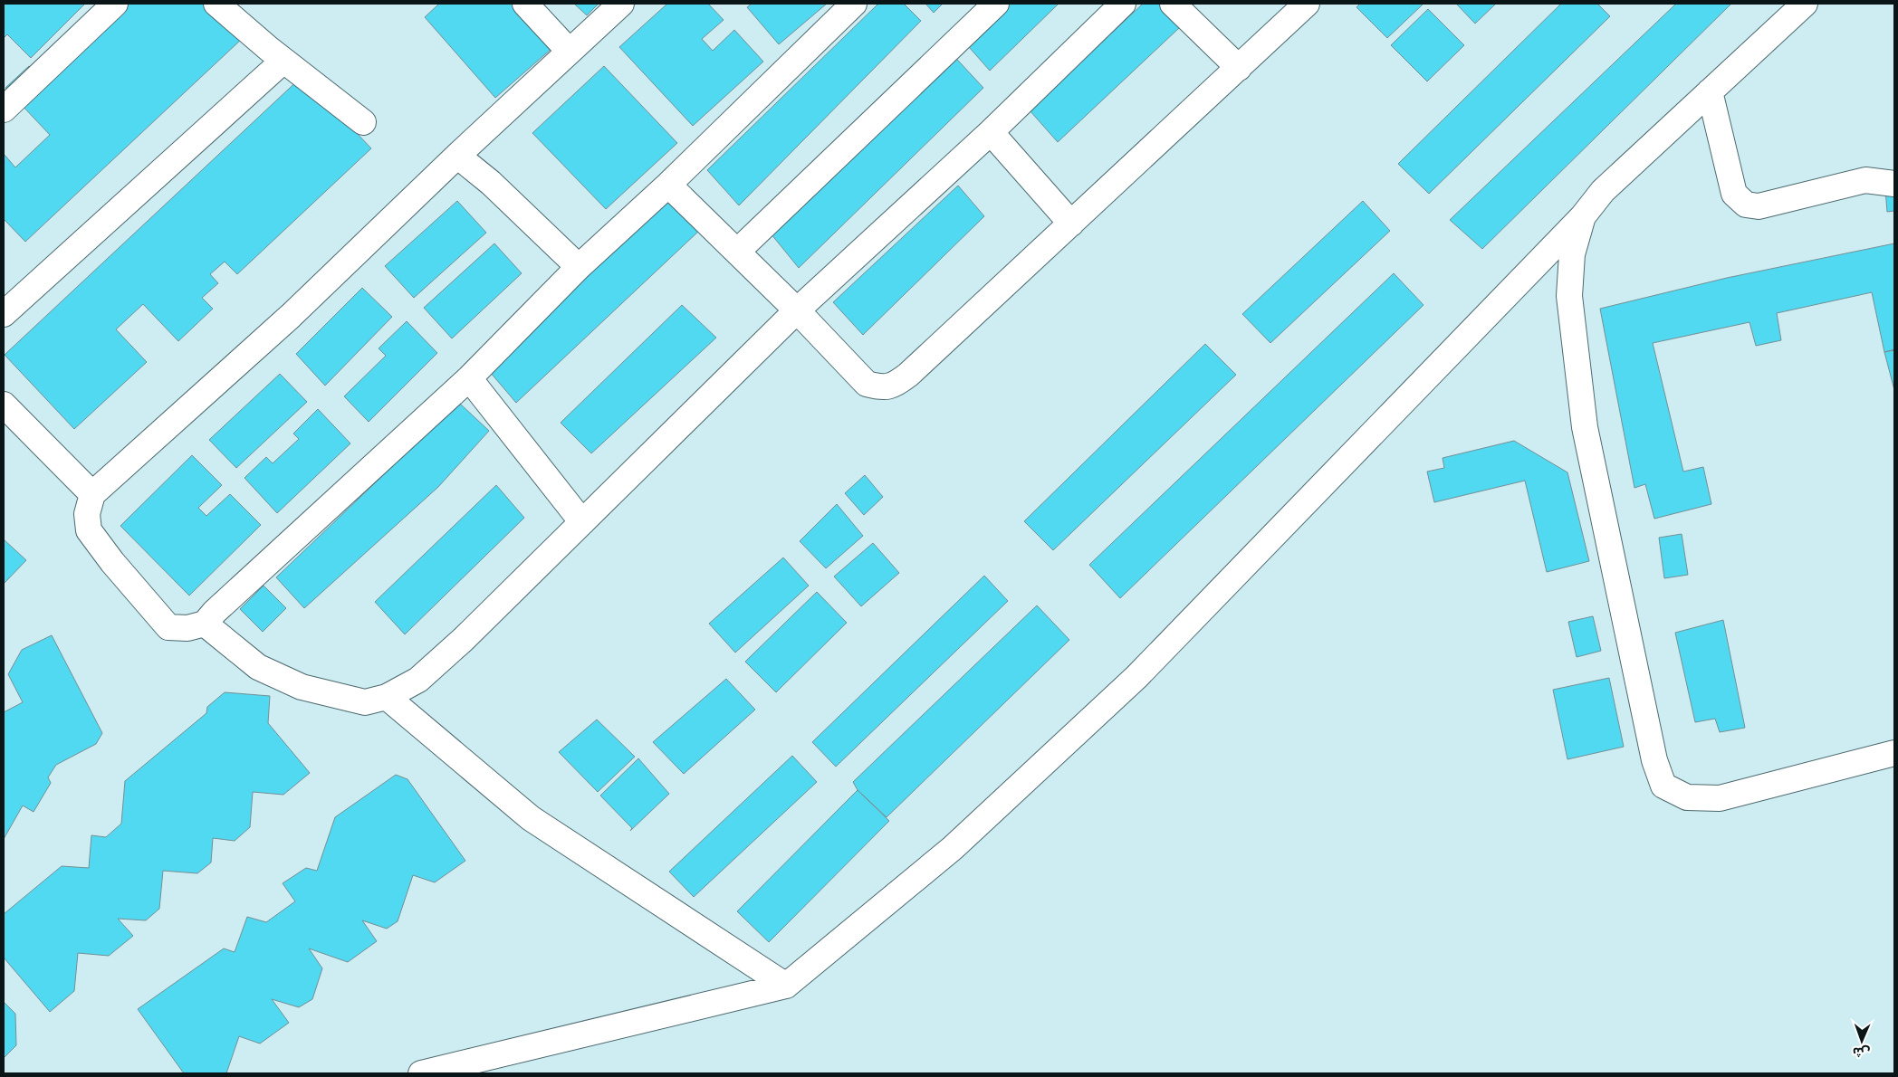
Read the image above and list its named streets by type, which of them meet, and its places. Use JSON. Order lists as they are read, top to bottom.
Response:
{
  "north": "bottom"
}
